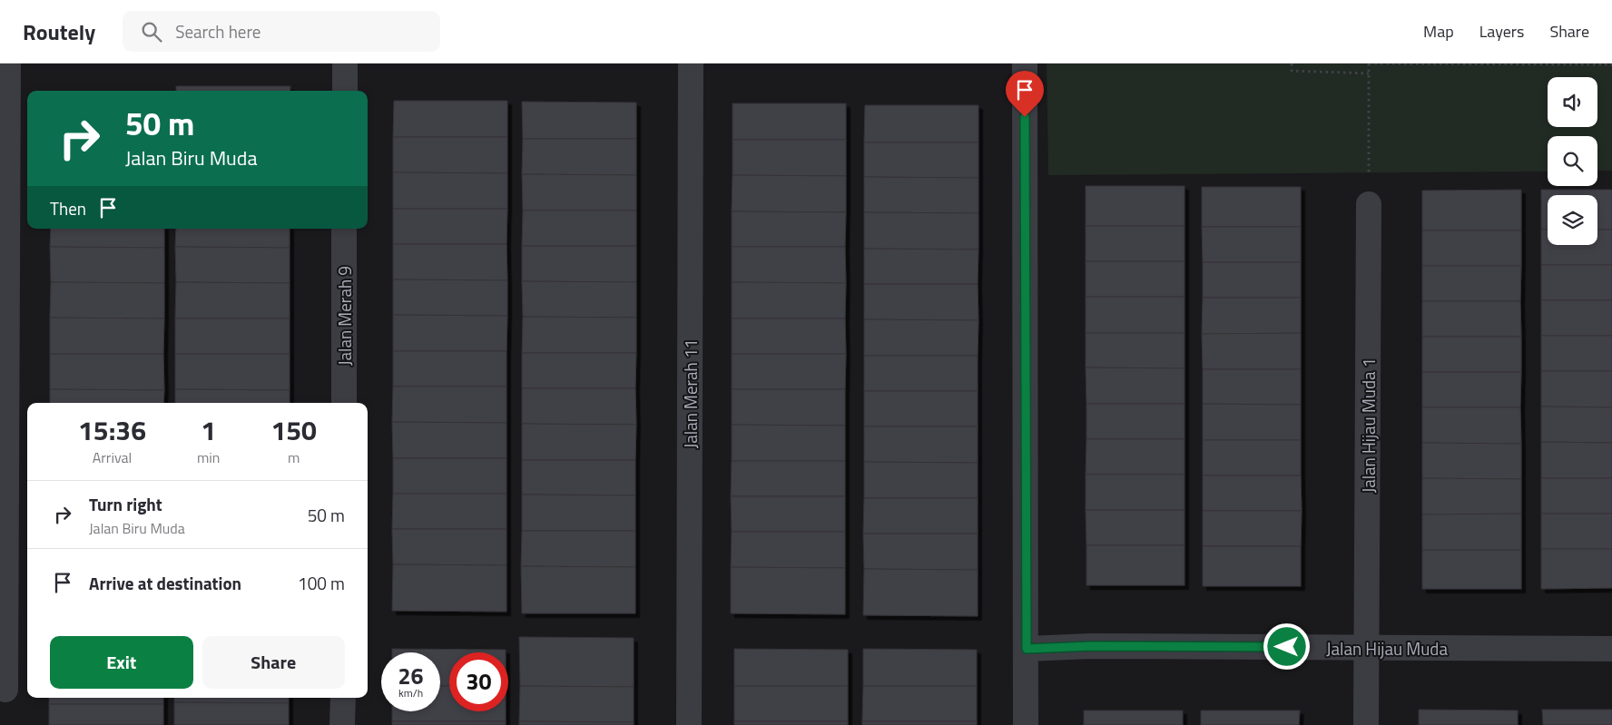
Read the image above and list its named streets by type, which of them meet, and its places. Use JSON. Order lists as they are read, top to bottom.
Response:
{
  "streets": {
    "street": [
      "Jalan Merah 9",
      "Jalan Merah 11",
      "Jalan Hijau Muda 1",
      "Jalan Hijau Muda"
    ]
  },
  "crossings": [
    ["Jalan Hijau Muda 1", "Jalan Hijau Muda"]
  ],
  "page": {
    "header": "Routely",
    "search": "Search here",
    "nav": ["Map", "Layers", "Share"],
    "turn": ["50 m", "Jalan Biru Muda"],
    "then": "Then",
    "eta": [
      "15:36",
      "Arrival",
      "1",
      "min",
      "150",
      "m"
    ],
    "list": [
      {
        "name": "Turn right",
        "note": "Jalan Biru Muda",
        "value": "50 m"
      },
      {
        "name": "Arrive at destination",
        "value": "100 m"
      }
    ],
    "buttons": ["Exit", "Share"],
    "speed": "26 km/h",
    "limit": "30"
  }
}
